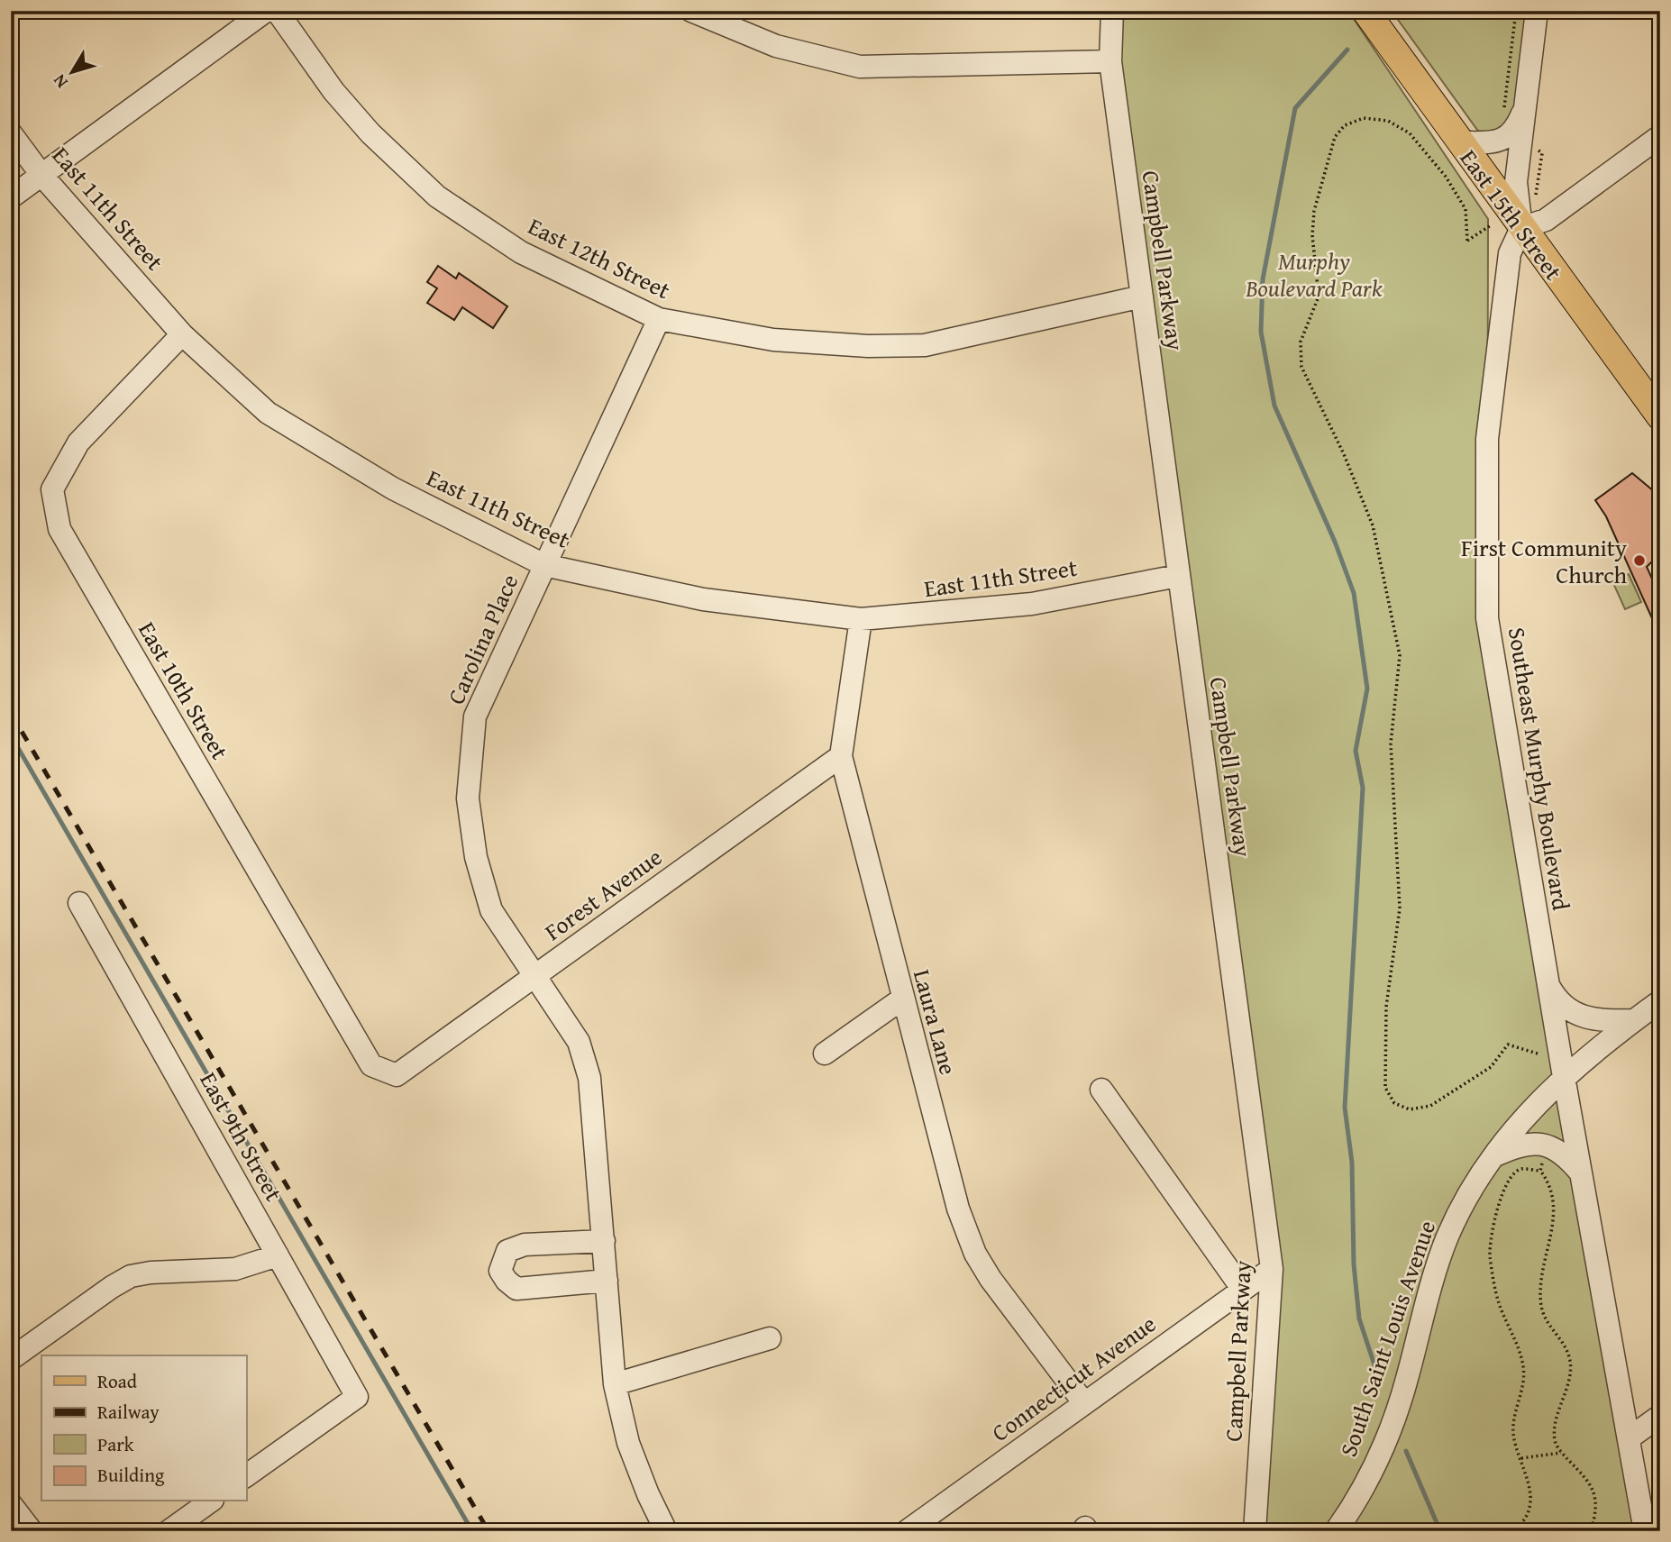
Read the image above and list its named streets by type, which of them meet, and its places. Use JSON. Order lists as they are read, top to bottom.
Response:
{
  "streets": {
    "main road": ["East 15th Street"],
    "street": [
      "East 11th Street",
      "East 12th Street",
      "Campbell Parkway",
      "Carolina Place",
      "East 10th Street",
      "Southeast Murphy Boulevard",
      "Forest Avenue",
      "Laura Lane",
      "East 9th Street",
      "South Saint Louis Avenue",
      "Connecticut Avenue"
    ]
  },
  "crossings": [
    ["East 11th Street", "Campbell Parkway"],
    ["East 11th Street", "Carolina Place"],
    ["East 11th Street", "East 10th Street"],
    ["East 11th Street", "Laura Lane"],
    ["East 15th Street", "Southeast Murphy Boulevard"],
    ["East 12th Street", "Campbell Parkway"],
    ["East 12th Street", "Carolina Place"],
    ["Campbell Parkway", "Connecticut Avenue"],
    ["Carolina Place", "Forest Avenue"],
    ["East 10th Street", "Forest Avenue"],
    ["Southeast Murphy Boulevard", "South Saint Louis Avenue"],
    ["Forest Avenue", "Laura Lane"],
    ["Laura Lane", "Connecticut Avenue"]
  ],
  "parks": ["Murphy Boulevard Park"],
  "places": ["First Community Church"],
  "legend": [
    "Road",
    "Railway",
    "Park",
    "Building"
  ],
  "north": "bottom left"
}
